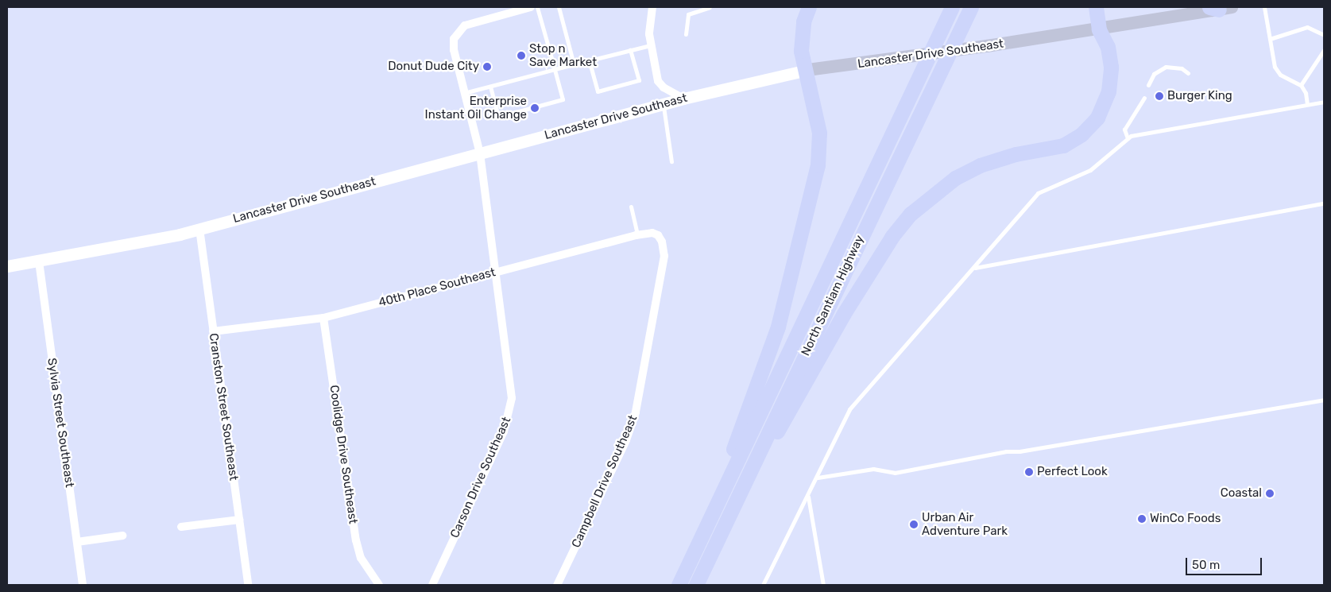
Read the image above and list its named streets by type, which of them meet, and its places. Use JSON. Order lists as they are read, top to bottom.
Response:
{
  "streets": {
    "highway": ["North Santiam Highway"],
    "main road": ["Lancaster Drive Southeast"],
    "street": [
      "40th Place Southeast",
      "Cranston Street Southeast",
      "Sylvia Street Southeast",
      "Coolidge Drive Southeast",
      "Carson Drive Southeast",
      "Campbell Drive Southeast"
    ]
  },
  "crossings": [
    ["Lancaster Drive Southeast", "Cranston Street Southeast"],
    ["Lancaster Drive Southeast", "Sylvia Street Southeast"],
    ["Lancaster Drive Southeast", "Carson Drive Southeast"],
    ["40th Place Southeast", "Cranston Street Southeast"],
    ["40th Place Southeast", "Coolidge Drive Southeast"],
    ["40th Place Southeast", "Carson Drive Southeast"],
    ["40th Place Southeast", "Campbell Drive Southeast"]
  ],
  "places": [
    "Stop n Save Market",
    "Donut Dude City",
    "Burger King",
    "Enterprise Instant Oil Change",
    "Perfect Look",
    "Coastal",
    "WinCo Foods",
    "Urban Air Adventure Park"
  ],
  "scale_bar": "50 m"
}
